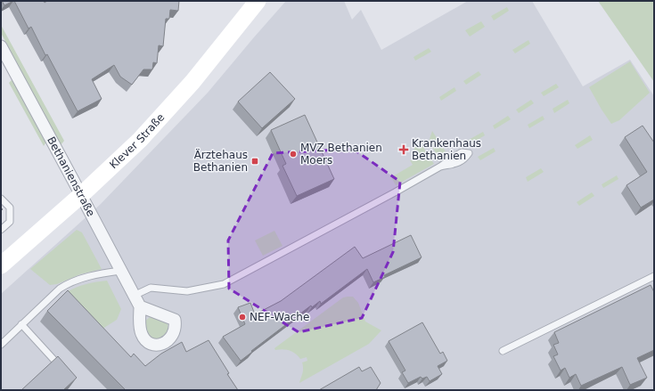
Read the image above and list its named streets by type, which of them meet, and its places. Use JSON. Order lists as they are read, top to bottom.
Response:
{
  "streets": {
    "main road": ["Klever Straße"],
    "street": ["Bethanienstraße"]
  },
  "crossings": [
    ["Klever Straße", "Bethanienstraße"]
  ],
  "places": {
    "health": ["Krankenhaus Bethanien"],
    "other": ["MVZ Bethanien Moers", "NEF-Wache"],
    "transit": ["Ärztehaus Bethanien"]
  }
}
